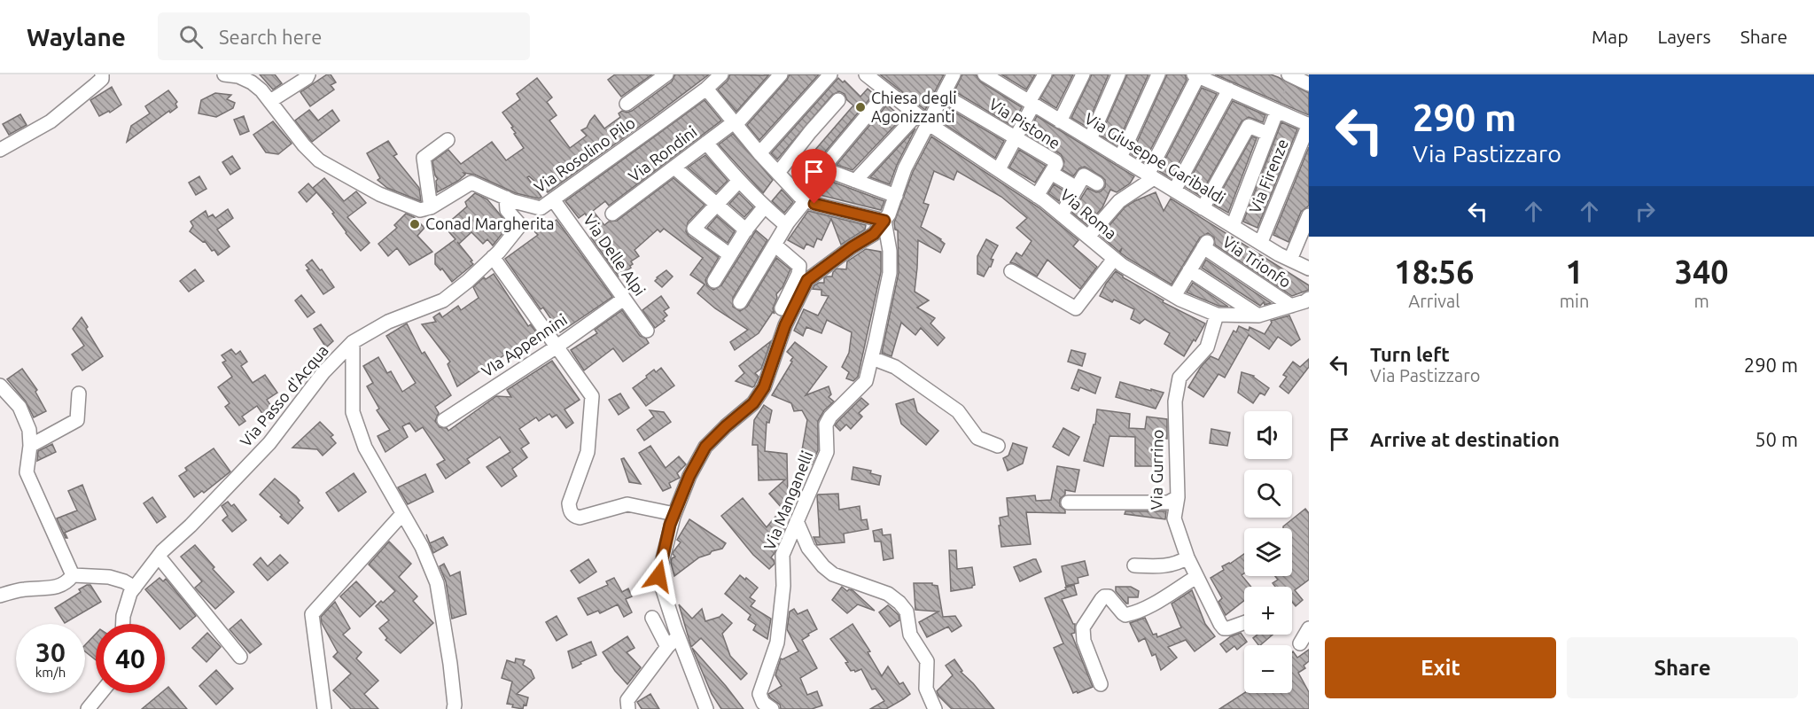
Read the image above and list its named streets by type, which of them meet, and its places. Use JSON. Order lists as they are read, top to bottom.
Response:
{
  "streets": {
    "street": [
      "Via Pistone",
      "Via Rondini",
      "Via Rosolino Pilo",
      "Via Giuseppe Garibaldi",
      "Via Firenze",
      "Via Roma",
      "Via Delle Alpi",
      "Via Trionfo",
      "VIa Appennini",
      "Via Passo d'Acqua",
      "Via Gurrino",
      "Via Manganelli"
    ]
  },
  "crossings": [
    ["Via Pistone", "Via Roma"],
    ["Via Rosolino Pilo", "Via Delle Alpi"],
    ["Via Rosolino Pilo", "Via Passo d'Acqua"],
    ["Via Giuseppe Garibaldi", "Via Firenze"],
    ["Via Roma", "Via Trionfo"],
    ["Via Roma", "Via Gurrino"],
    ["Via Delle Alpi", "VIa Appennini"]
  ],
  "places": ["Chiesa degli Agonizzanti", "Conad Margherita"],
  "page": {
    "header": "Waylane",
    "search": "Search here",
    "nav": ["Map", "Layers", "Share"],
    "turn": ["290 m", "Via Pastizzaro"],
    "eta": [
      "18:56",
      "Arrival",
      "1",
      "min",
      "340",
      "m"
    ],
    "list": [
      {
        "name": "Turn left",
        "note": "Via Pastizzaro",
        "value": "290 m"
      },
      {
        "name": "Arrive at destination",
        "value": "50 m"
      }
    ],
    "map_buttons": ["+", "−"],
    "speed": "30 km/h",
    "limit": "40",
    "buttons": ["Exit", "Share"]
  }
}
